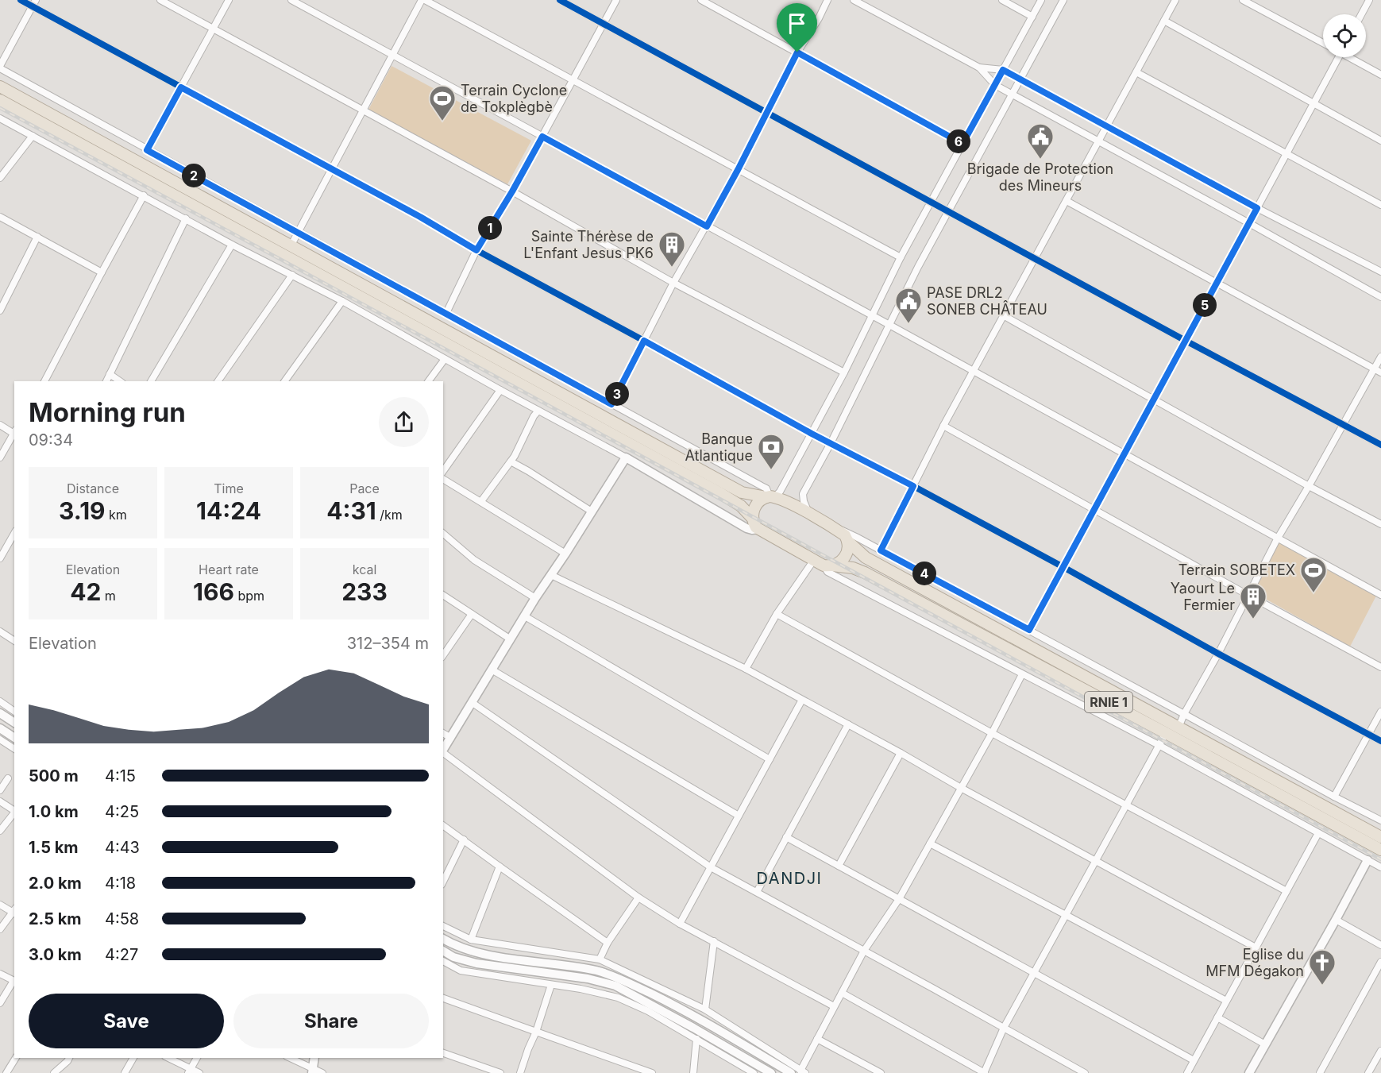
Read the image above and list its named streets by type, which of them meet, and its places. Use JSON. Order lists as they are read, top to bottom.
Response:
{
  "streets": {
    "highway": ["RNIE 1"]
  },
  "districts": ["DANDJI"],
  "places": {
    "sports": ["Terrain Cyclone de Tokplègbè", "Terrain SOBETEX"],
    "public building": ["Brigade de Protection des Mineurs", "PASE DRL2 SONEB CHÂTEAU"],
    "building": ["Sainte Thérèse de L'Enfant Jesus PK6", "Yaourt Le Fermier"],
    "bank": ["Banque Atlantique"],
    "church": ["Eglise du MFM Dégakon"]
  },
  "page": {
    "pins": [
      "6",
      "2",
      "1",
      "5",
      "3",
      "4"
    ],
    "heading": ["Morning run", "09:34"],
    "stats": [
      ["Distance", "3.19 km"],
      ["Time", "14:24"],
      ["Pace", "4:31 /km"],
      ["Elevation", "42 m"],
      ["Heart rate", "166 bpm"],
      ["kcal", "233"]
    ],
    "chart": ["Elevation", "312–354 m"],
    "list": [
      {
        "name": "500 m",
        "note": "4:15"
      },
      {
        "name": "1.0 km",
        "note": "4:25"
      },
      {
        "name": "1.5 km",
        "note": "4:43"
      },
      {
        "name": "2.0 km",
        "note": "4:18"
      },
      {
        "name": "2.5 km",
        "note": "4:58"
      },
      {
        "name": "3.0 km",
        "note": "4:27"
      }
    ],
    "buttons": ["Save", "Share"]
  }
}
